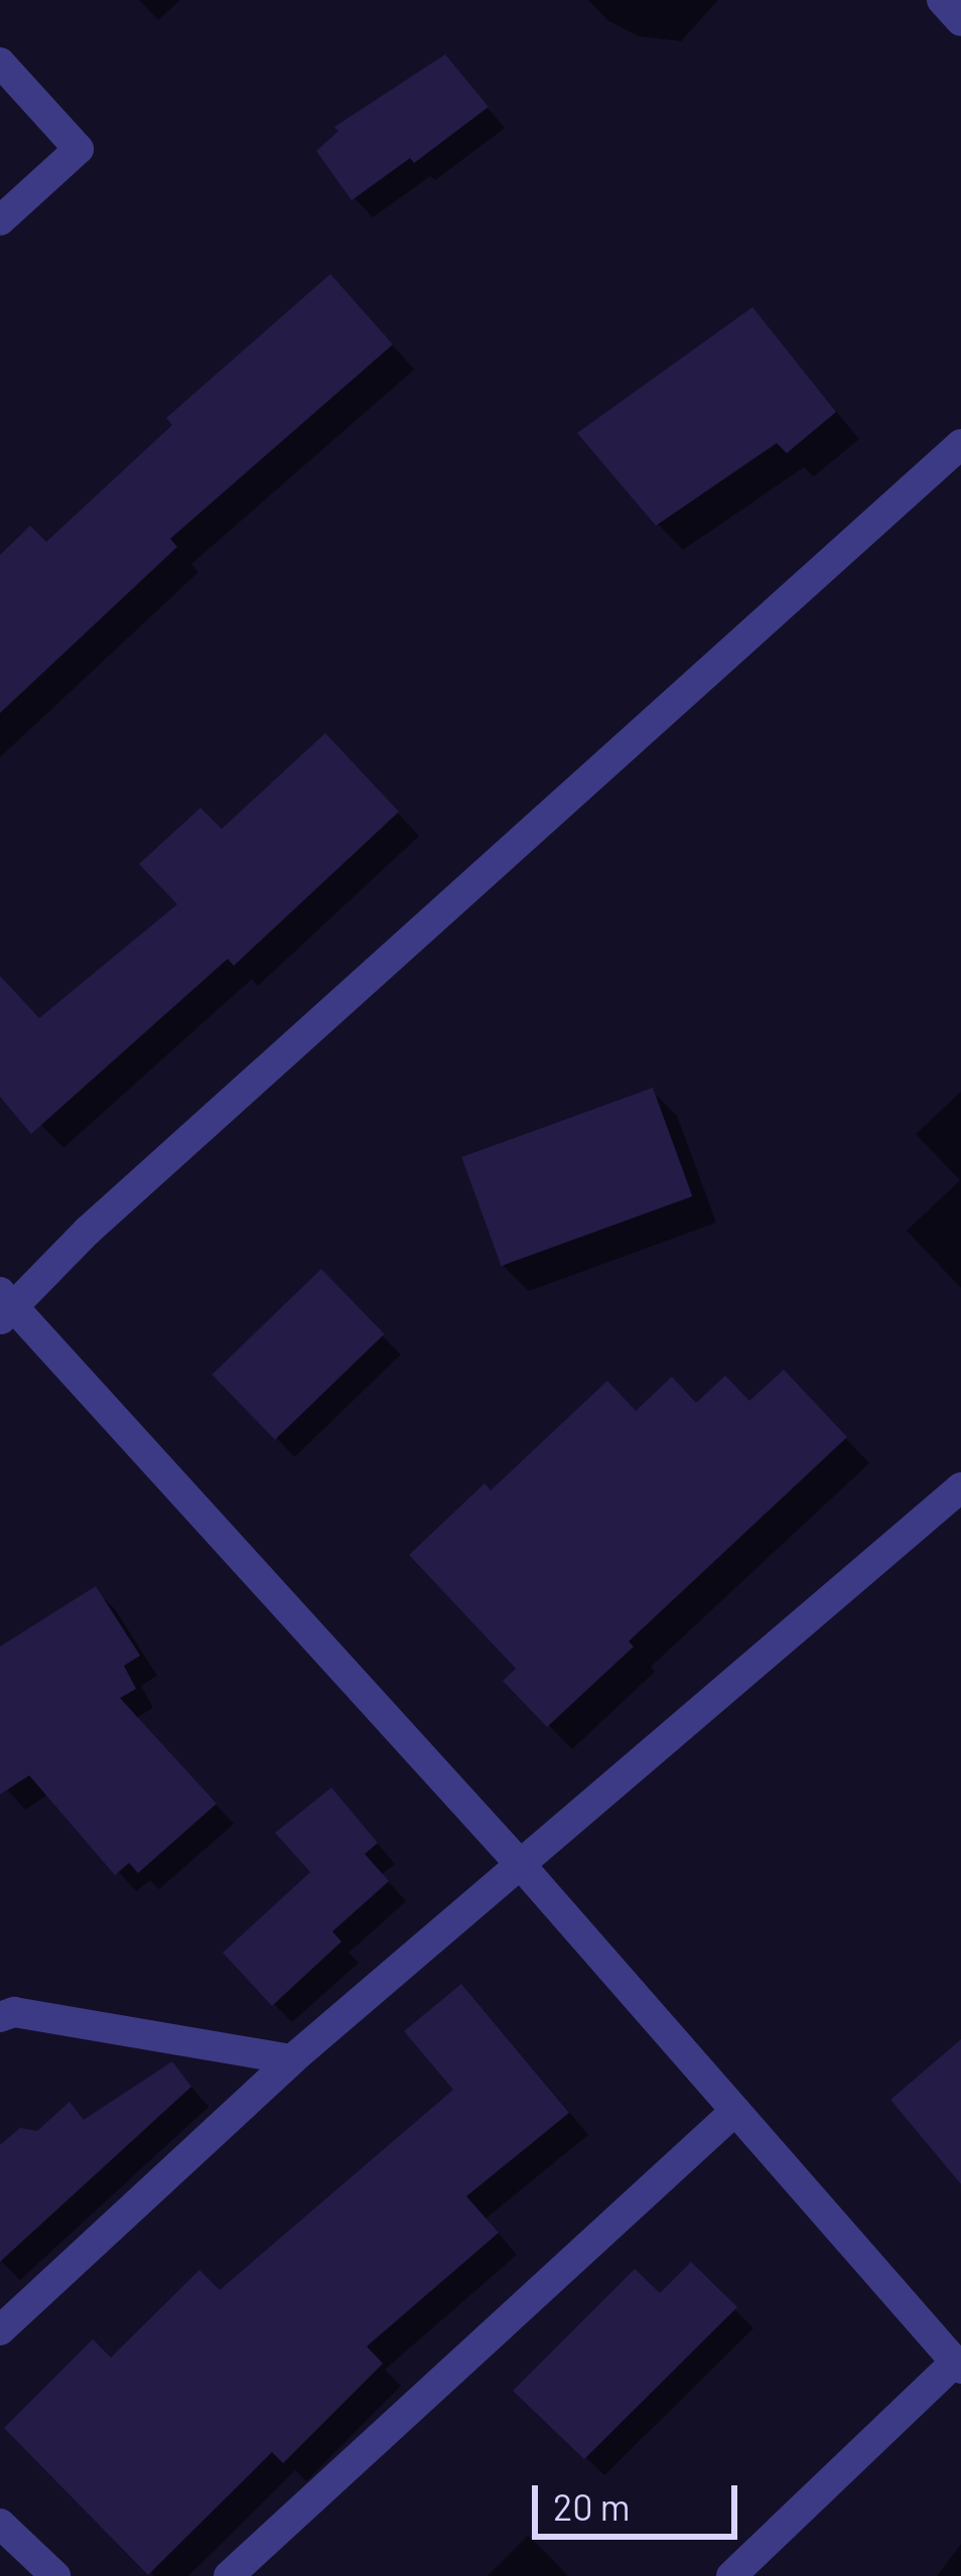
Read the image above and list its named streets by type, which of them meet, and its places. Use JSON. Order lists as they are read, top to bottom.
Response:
{
  "scale_bar": "20 m"
}
